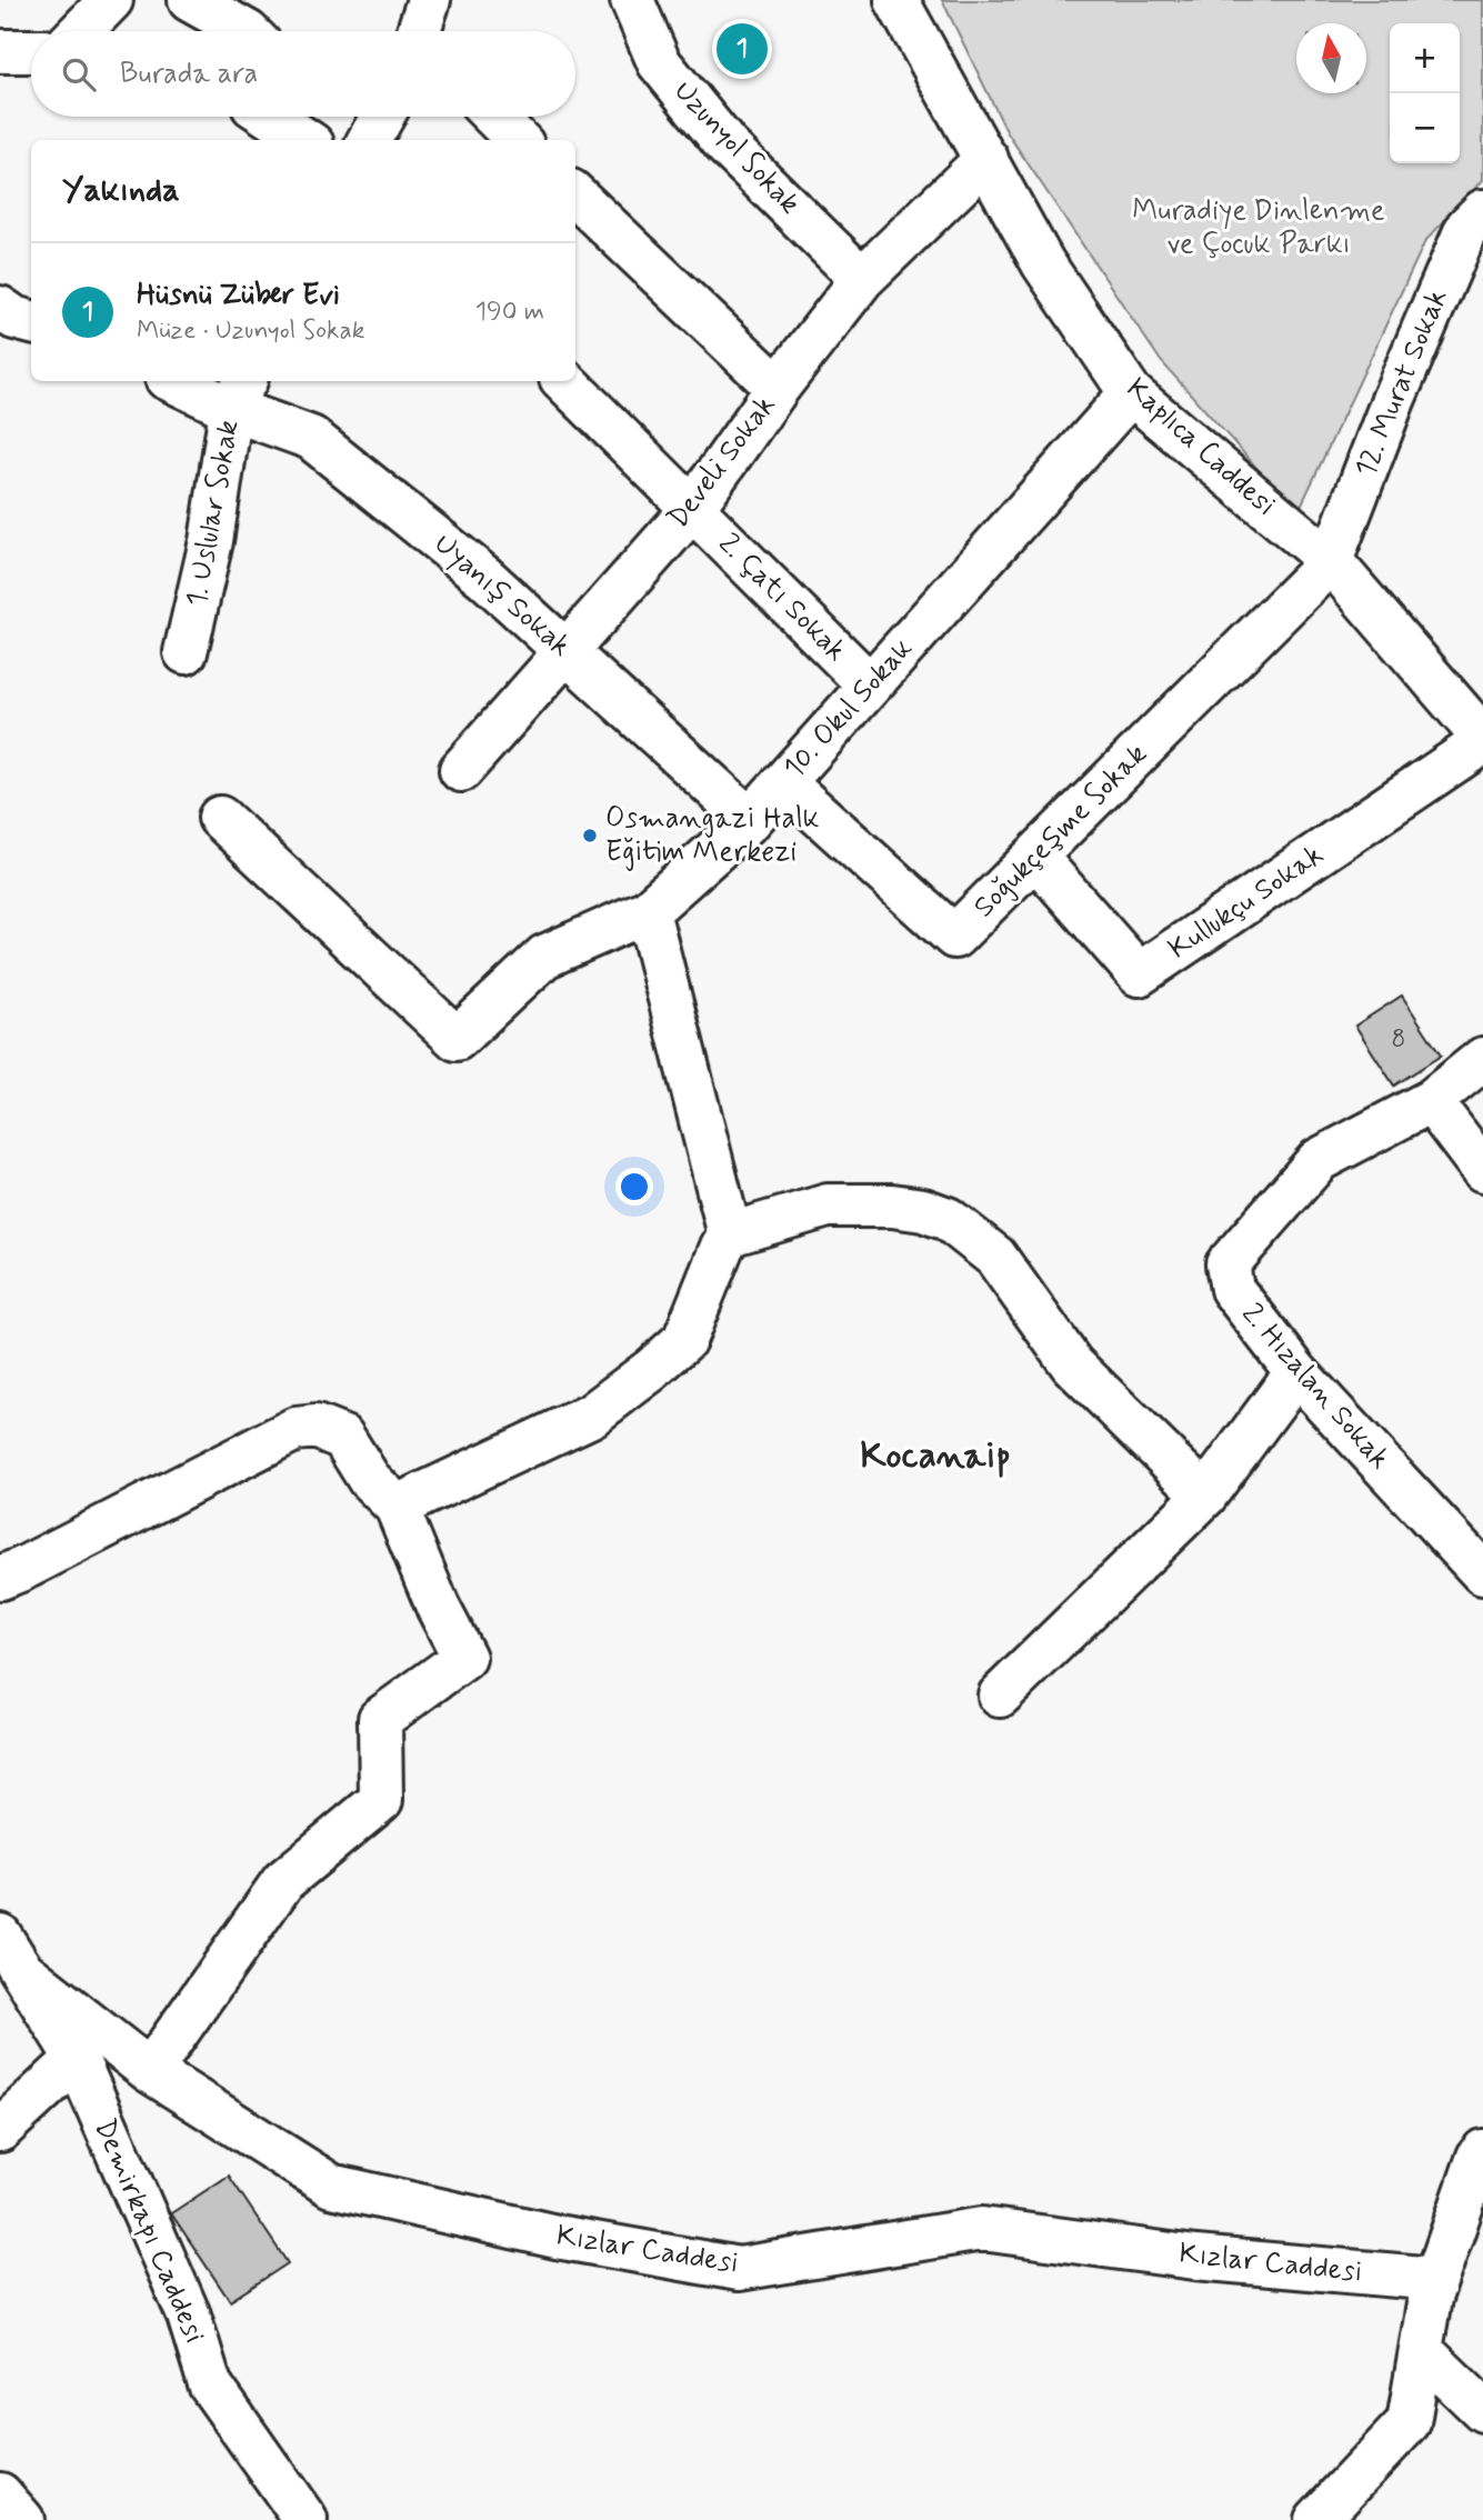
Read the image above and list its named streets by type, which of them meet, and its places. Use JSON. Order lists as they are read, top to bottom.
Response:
{
  "streets": {
    "street": [
      "Uzunyol Sokak",
      "12. Murat Sokak",
      "Kaplıca Caddesi",
      "Develi Sokak",
      "1. Uslular Sokak",
      "Uyanış Sokak",
      "2. Çatı Sokak",
      "10. Okul Sokak",
      "Soğukçeşme Sokak",
      "Kullukçu Sokak",
      "2. Hızalan Sokak",
      "Demirkapı Caddesi",
      "Kızlar Caddesi"
    ]
  },
  "crossings": [
    ["Uzunyol Sokak", "Develi Sokak"],
    ["12. Murat Sokak", "Kaplıca Caddesi"],
    ["12. Murat Sokak", "Soğukçeşme Sokak"],
    ["Kaplıca Caddesi", "Develi Sokak"],
    ["Kaplıca Caddesi", "10. Okul Sokak"],
    ["Kaplıca Caddesi", "Soğukçeşme Sokak"],
    ["Kaplıca Caddesi", "Kullukçu Sokak"],
    ["Develi Sokak", "Uyanış Sokak"],
    ["Develi Sokak", "2. Çatı Sokak"],
    ["1. Uslular Sokak", "Uyanış Sokak"],
    ["Uyanış Sokak", "10. Okul Sokak"],
    ["2. Çatı Sokak", "10. Okul Sokak"],
    ["10. Okul Sokak", "Soğukçeşme Sokak"],
    ["Soğukçeşme Sokak", "Kullukçu Sokak"],
    ["Demirkapı Caddesi", "Kızlar Caddesi"]
  ],
  "districts": ["Kocanaip"],
  "parks": ["Muradiye Dinlenme ve Çocuk Parkı"],
  "places": ["Osmangazi Halk Eğitim Merkezi"],
  "house_numbers": ["8"],
  "north": "top",
  "page": {
    "pins": "1",
    "map_buttons": ["+", "−"],
    "search": "Burada ara",
    "heading": "Yakında",
    "list": [
      {
        "mark": "1",
        "name": "Hüsnü Züber Evi",
        "note": "Müze · Uzunyol Sokak",
        "value": "190 m"
      }
    ]
  }
}
